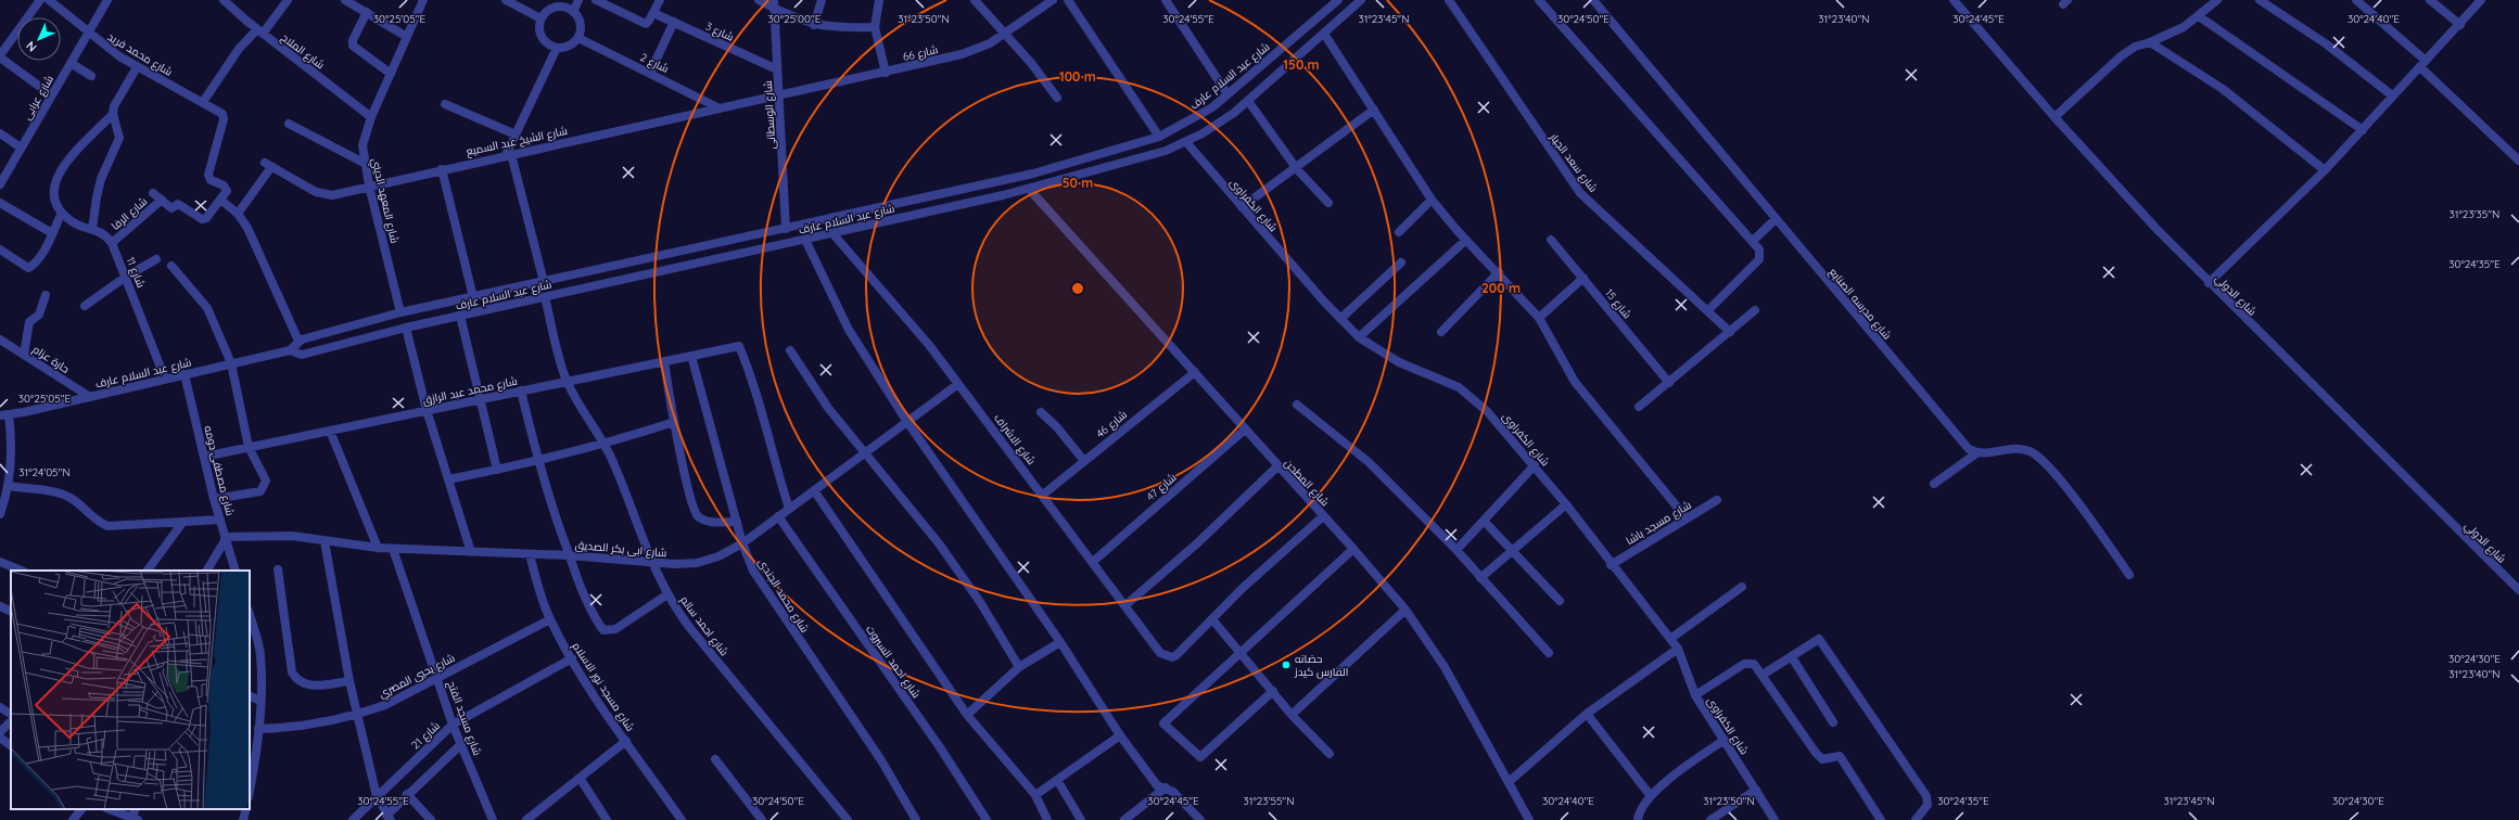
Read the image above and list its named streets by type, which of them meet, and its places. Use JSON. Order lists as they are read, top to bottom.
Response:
{
  "streets": {
    "street": [
      "شارع 3",
      "شارع الملاح",
      "شارع 66",
      "شارع محمد فريد",
      "شارع 2",
      "شارع عبد السلام عارف",
      "شارع عرابى",
      "شارع الوسطانى",
      "شارع الشيخ عبد السميع",
      "شارع سعد الجيار",
      "شارع المعهد الديني",
      "شارع الكفراوى",
      "شارع الرفا",
      "شارع 11",
      "شارع الدولي",
      "شارع 15",
      "شارع مدرسه الصنايع",
      "حارة عزام",
      "شارع محمد عبد الرازق",
      "شارع 46",
      "شارع الاشراف",
      "شارع مصطفى دومه",
      "شارع المطحن",
      "شارع 47",
      "شارع مسجد باشا",
      "شارع ابى بكر الصديق",
      "شارع محمد الجندى",
      "شارع احمد سالم",
      "شارع احمد السبروت",
      "شارع يحيي المصري",
      "شارع مسجد نور الاسلام",
      "شارع مسجد الفتح",
      "شارع 21"
    ]
  },
  "crossings": [
    ["شارع 3", "شارع الوسطانى"],
    ["شارع الملاح", "شارع المعهد الديني"],
    ["شارع 66", "شارع الوسطانى"],
    ["شارع 66", "شارع الشيخ عبد السميع"],
    ["شارع محمد فريد", "شارع عرابى"],
    ["شارع 2", "شارع الشيخ عبد السميع"],
    ["شارع عبد السلام عارف", "شارع الوسطانى"],
    ["شارع عبد السلام عارف", "شارع المعهد الديني"],
    ["شارع عبد السلام عارف", "شارع الكفراوى"],
    ["شارع عبد السلام عارف", "شارع 11"],
    ["شارع عبد السلام عارف", "حارة عزام"],
    ["شارع عبد السلام عارف", "شارع الاشراف"],
    ["شارع عبد السلام عارف", "شارع مصطفى دومه"],
    ["شارع عبد السلام عارف", "شارع المطحن"],
    ["شارع عبد السلام عارف", "شارع احمد سالم"],
    ["شارع الوسطانى", "شارع الشيخ عبد السميع"],
    ["شارع الشيخ عبد السميع", "شارع المعهد الديني"],
    ["شارع الكفراوى", "شارع مسجد باشا"],
    ["شارع الرفا", "شارع 11"],
    ["شارع محمد عبد الرازق", "شارع مصطفى دومه"],
    ["شارع محمد عبد الرازق", "شارع ابى بكر الصديق"],
    ["شارع محمد عبد الرازق", "شارع محمد الجندى"],
    ["شارع محمد عبد الرازق", "شارع احمد سالم"],
    ["شارع 46", "شارع الاشراف"],
    ["شارع 46", "شارع المطحن"],
    ["شارع الاشراف", "شارع 47"],
    ["شارع الاشراف", "شارع ابى بكر الصديق"],
    ["شارع مصطفى دومه", "شارع ابى بكر الصديق"],
    ["شارع المطحن", "شارع 47"],
    ["شارع ابى بكر الصديق", "شارع محمد الجندى"],
    ["شارع ابى بكر الصديق", "شارع احمد سالم"],
    ["شارع ابى بكر الصديق", "شارع احمد السبروت"],
    ["شارع ابى بكر الصديق", "شارع مسجد نور الاسلام"],
    ["شارع ابى بكر الصديق", "شارع مسجد الفتح"],
    ["شارع يحيي المصري", "شارع مسجد نور الاسلام"],
    ["شارع يحيي المصري", "شارع مسجد الفتح"],
    ["شارع مسجد نور الاسلام", "شارع 21"],
    ["شارع مسجد الفتح", "شارع 21"]
  ],
  "places": ["حضانه الفارس كيدز"],
  "north": "bottom left",
  "coordinates": [
    "30°25'05\"E",
    "30°25'00\"E",
    "31°23'50\"N",
    "30°24'55\"E",
    "31°23'45\"N",
    "30°24'50\"E",
    "31°23'40\"N",
    "30°24'45\"E",
    "30°24'40\"E",
    "31°23'35\"N",
    "30°24'35\"E",
    "31°24'05\"N",
    "30°24'30\"E",
    "31°23'55\"N"
  ],
  "rings": [
    "150 m",
    "100 m",
    "50 m",
    "200 m"
  ]
}
